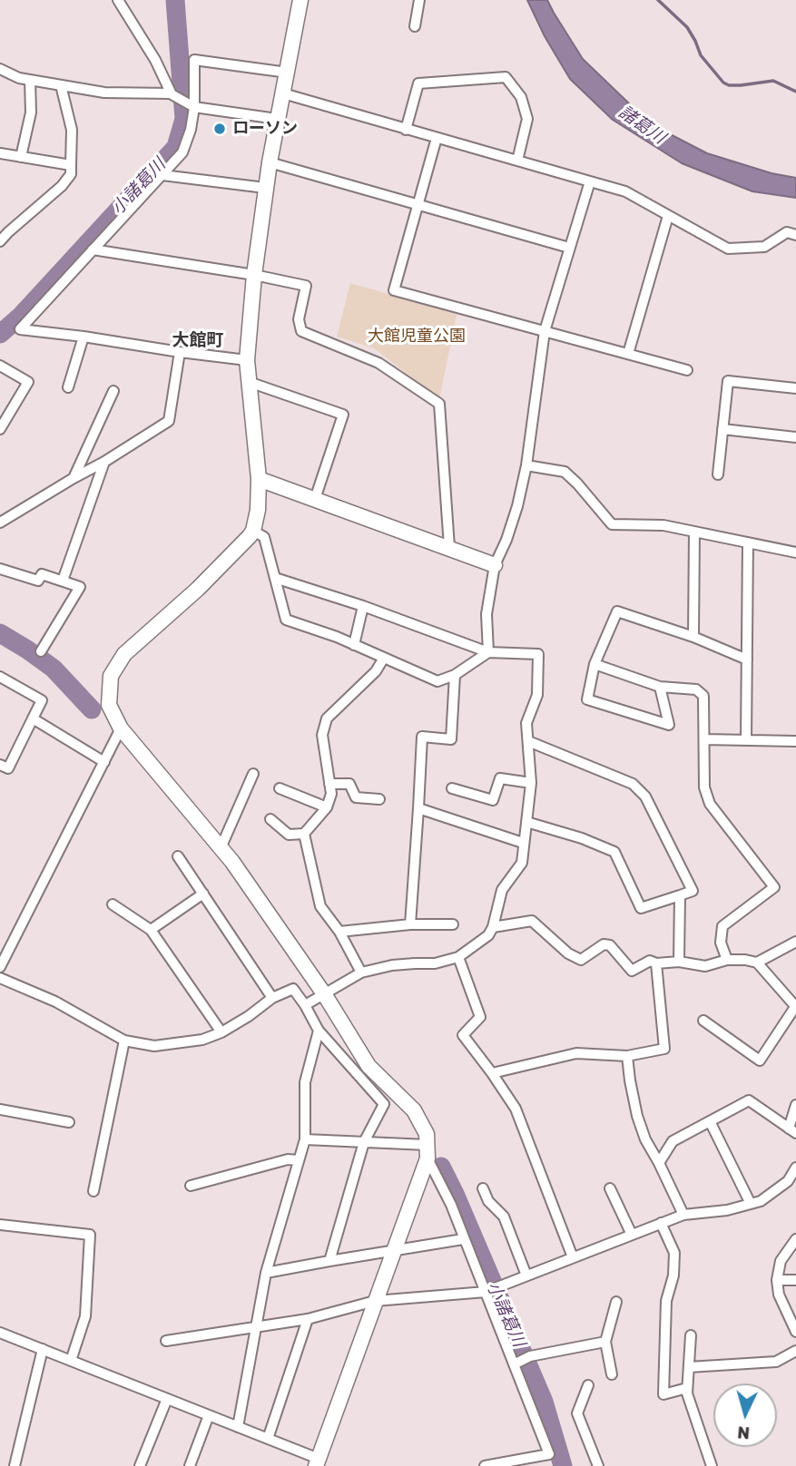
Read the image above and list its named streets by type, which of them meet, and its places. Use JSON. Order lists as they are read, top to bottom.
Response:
{
  "districts": ["大館町"],
  "water": ["諸葛川", "小諸葛川"],
  "parks": ["大館児童公園"],
  "places": ["ローソン"],
  "north": "bottom"
}
